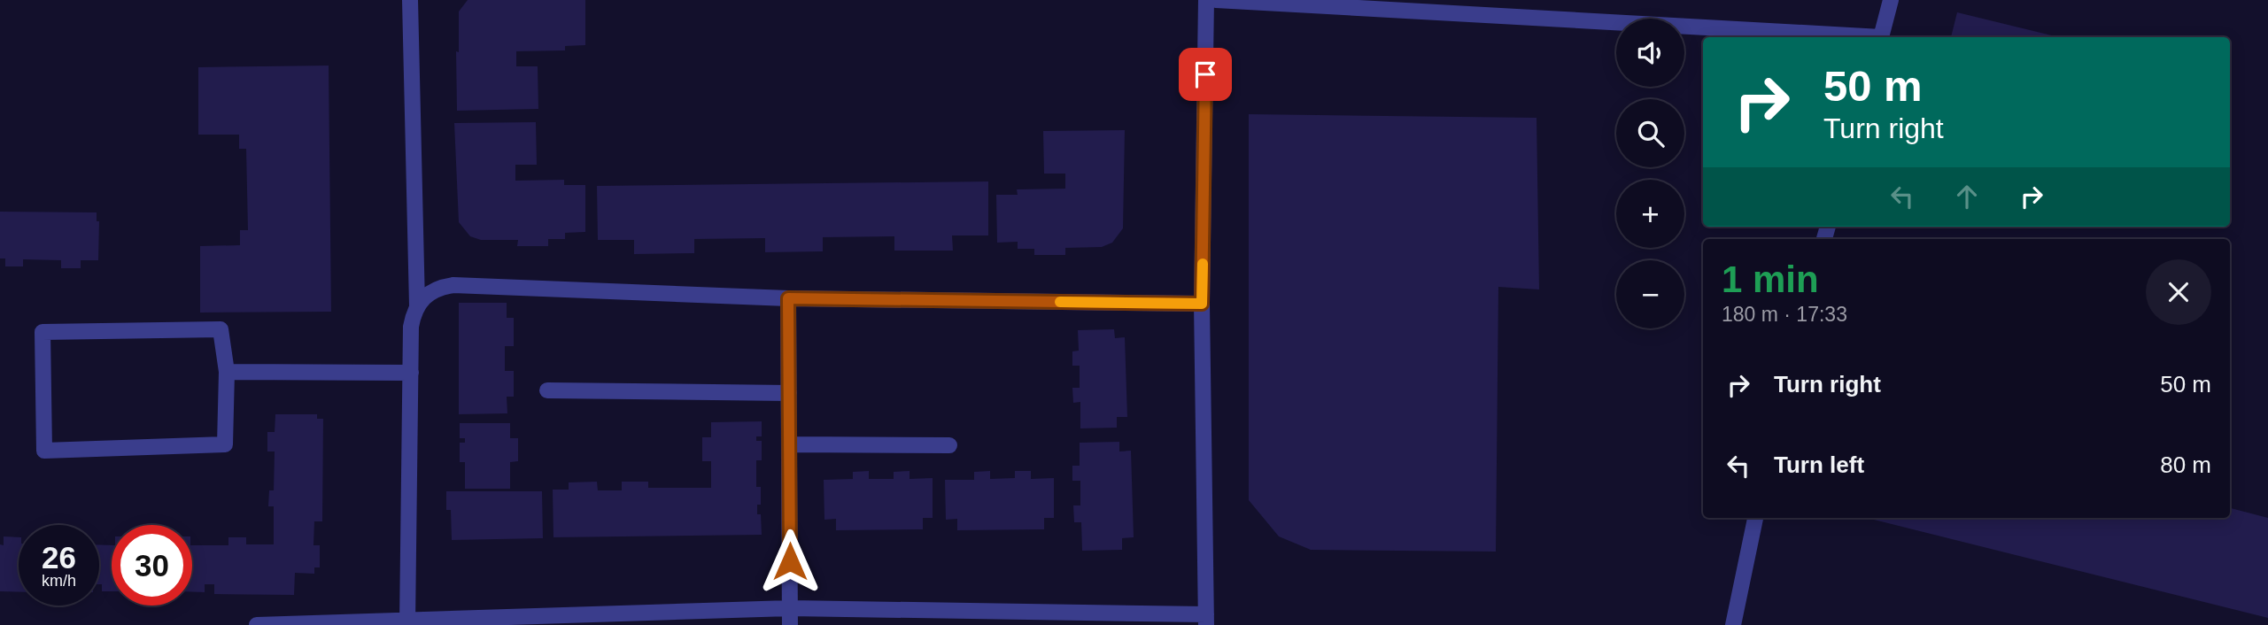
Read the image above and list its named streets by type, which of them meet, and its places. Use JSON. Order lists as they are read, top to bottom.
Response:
{
  "page": {
    "map_buttons": ["+", "−"],
    "turn": ["50 m", "Turn right"],
    "heading": ["1 min", "180 m · 17:33"],
    "list": [
      {
        "name": "Turn right",
        "value": "50 m"
      },
      {
        "name": "Turn left",
        "value": "80 m"
      }
    ],
    "speed": "26 km/h",
    "limit": "30"
  }
}
